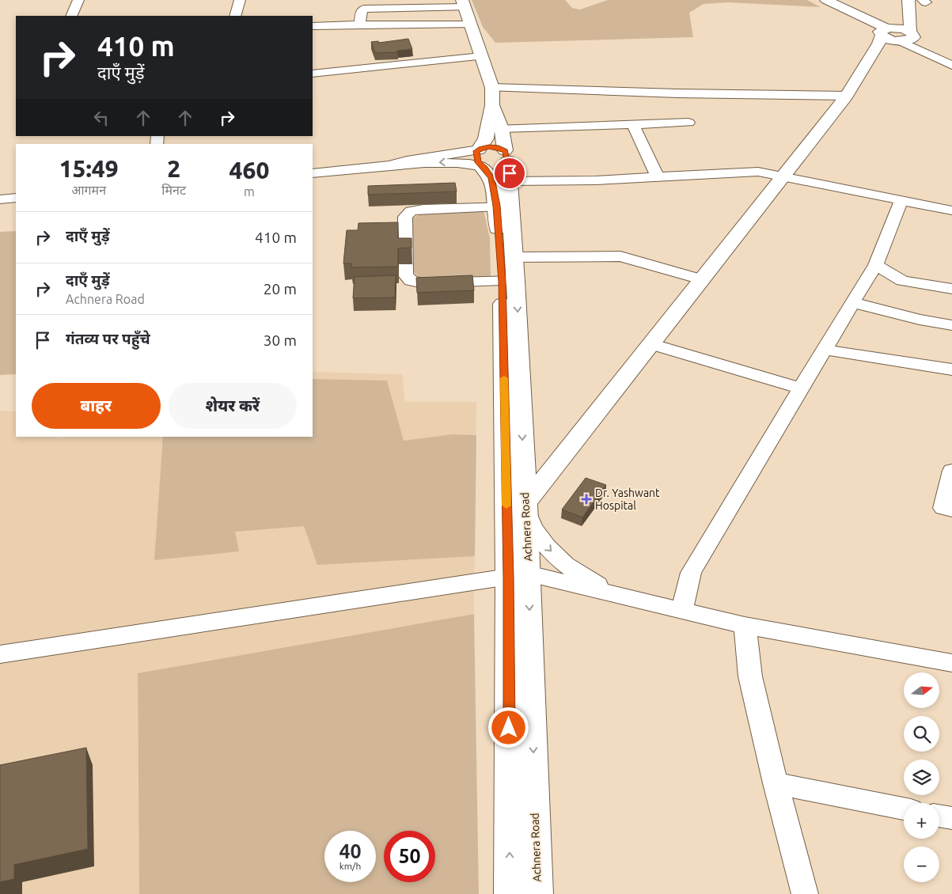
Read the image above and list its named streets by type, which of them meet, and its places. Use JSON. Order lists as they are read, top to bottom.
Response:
{
  "streets": {
    "main road": ["Achnera Road"]
  },
  "places": {
    "health": ["Dr. Yashwant Hospital"]
  },
  "north": "right",
  "page": {
    "turn": ["410 m", "दाएँ मुड़ें"],
    "eta": [
      "15:49",
      "आगमन",
      "2",
      "मिनट",
      "460",
      "m"
    ],
    "list": [
      {
        "name": "दाएँ मुड़ें",
        "value": "410 m"
      },
      {
        "name": "दाएँ मुड़ें",
        "note": "Achnera Road",
        "value": "20 m"
      },
      {
        "name": "गंतव्य पर पहुँचे",
        "value": "30 m"
      }
    ],
    "buttons": ["बाहर", "शेयर करें"],
    "map_buttons": ["+", "−"],
    "speed": "40 km/h",
    "limit": "50"
  }
}
